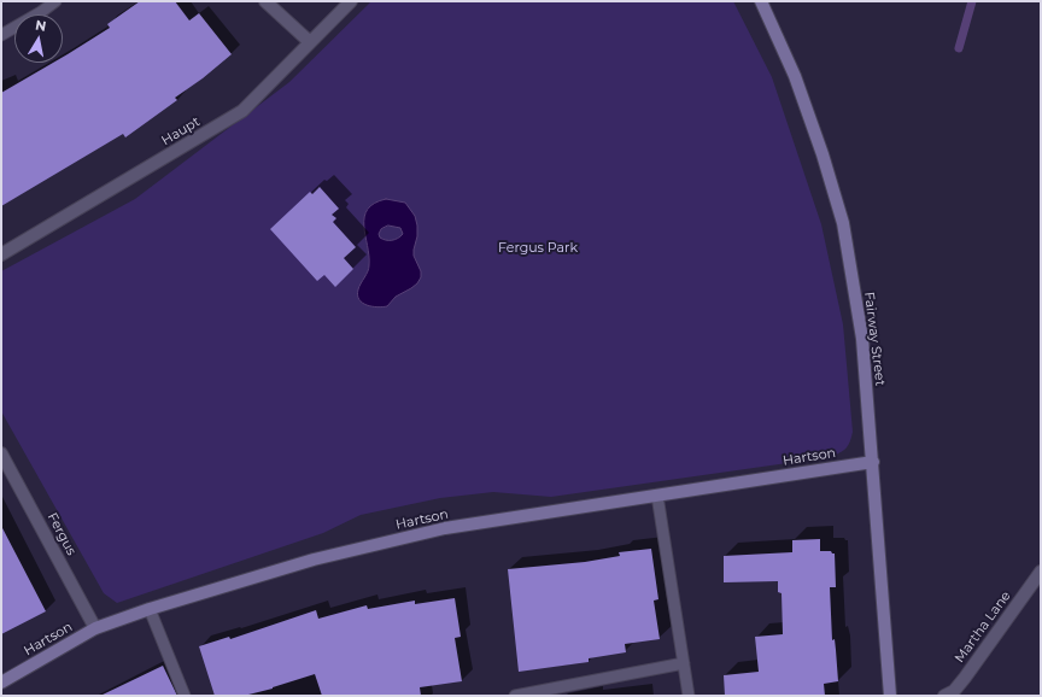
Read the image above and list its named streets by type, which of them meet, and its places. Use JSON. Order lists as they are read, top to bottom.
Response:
{
  "streets": {
    "street": [
      "Haupt",
      "Fairway Street",
      "Hartson",
      "Fergus",
      "Martha Lane"
    ]
  },
  "crossings": [
    ["Fairway Street", "Hartson"],
    ["Hartson", "Fergus"]
  ],
  "parks": ["Fergus Park"],
  "north": "top"
}
